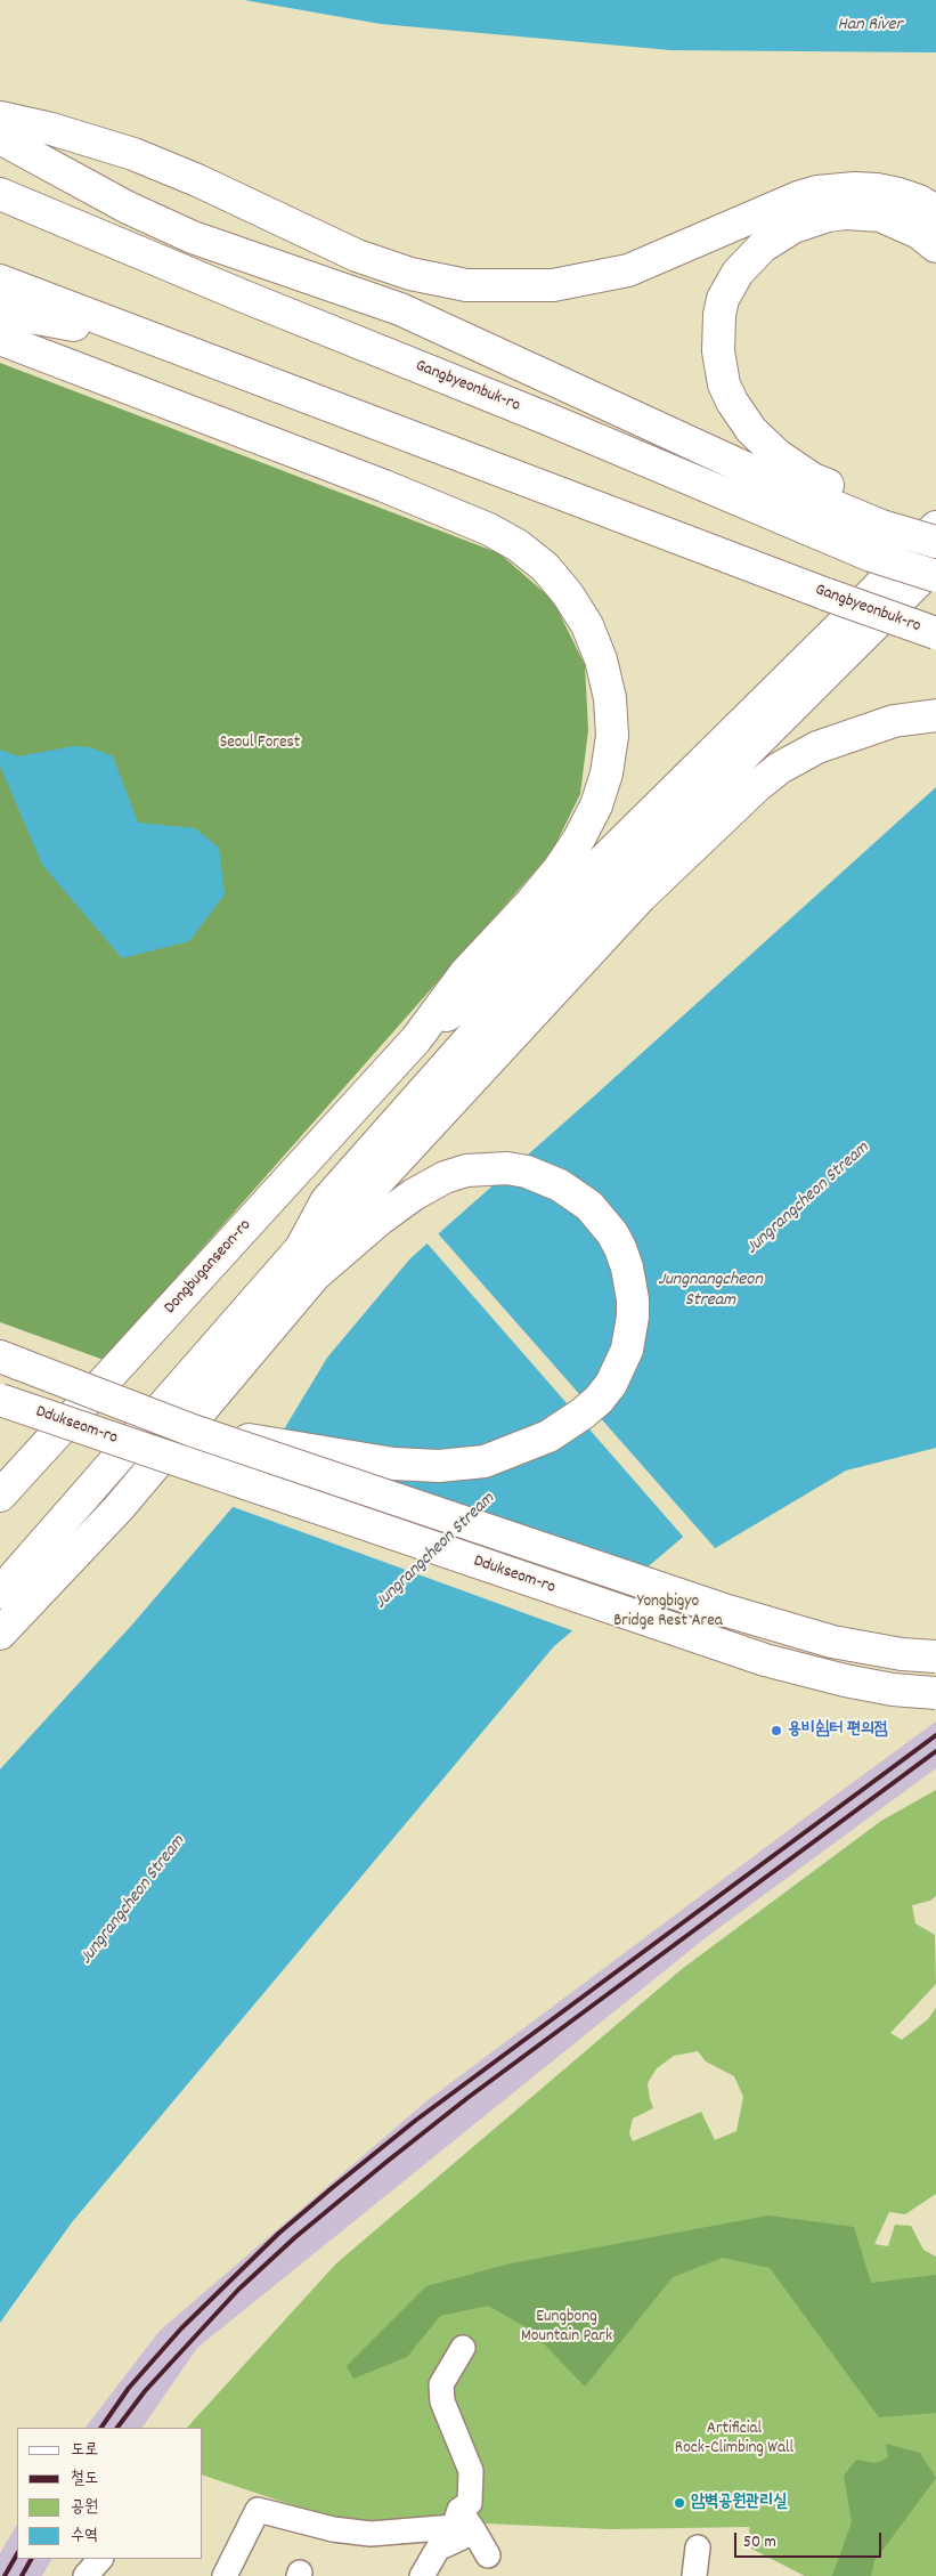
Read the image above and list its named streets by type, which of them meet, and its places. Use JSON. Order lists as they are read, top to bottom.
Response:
{
  "streets": {
    "main road": ["Gangbyeonbuk-ro", "Dongbuganseon-ro", "Ddukseom-ro"]
  },
  "water": ["Han River", "Jungrangcheon Stream", "Jungnangcheon Stream"],
  "parks": [
    "Seoul Forest",
    "Yongbigyo Bridge Rest Area",
    "Eungbong Mountain Park",
    "Artificial Rock-Climbing Wall"
  ],
  "places": ["용비쉼터 편의점", "암벽공원관리실"],
  "legend": [
    "도로",
    "철도",
    "공원",
    "수역"
  ],
  "scale_bar": "50 m"
}
